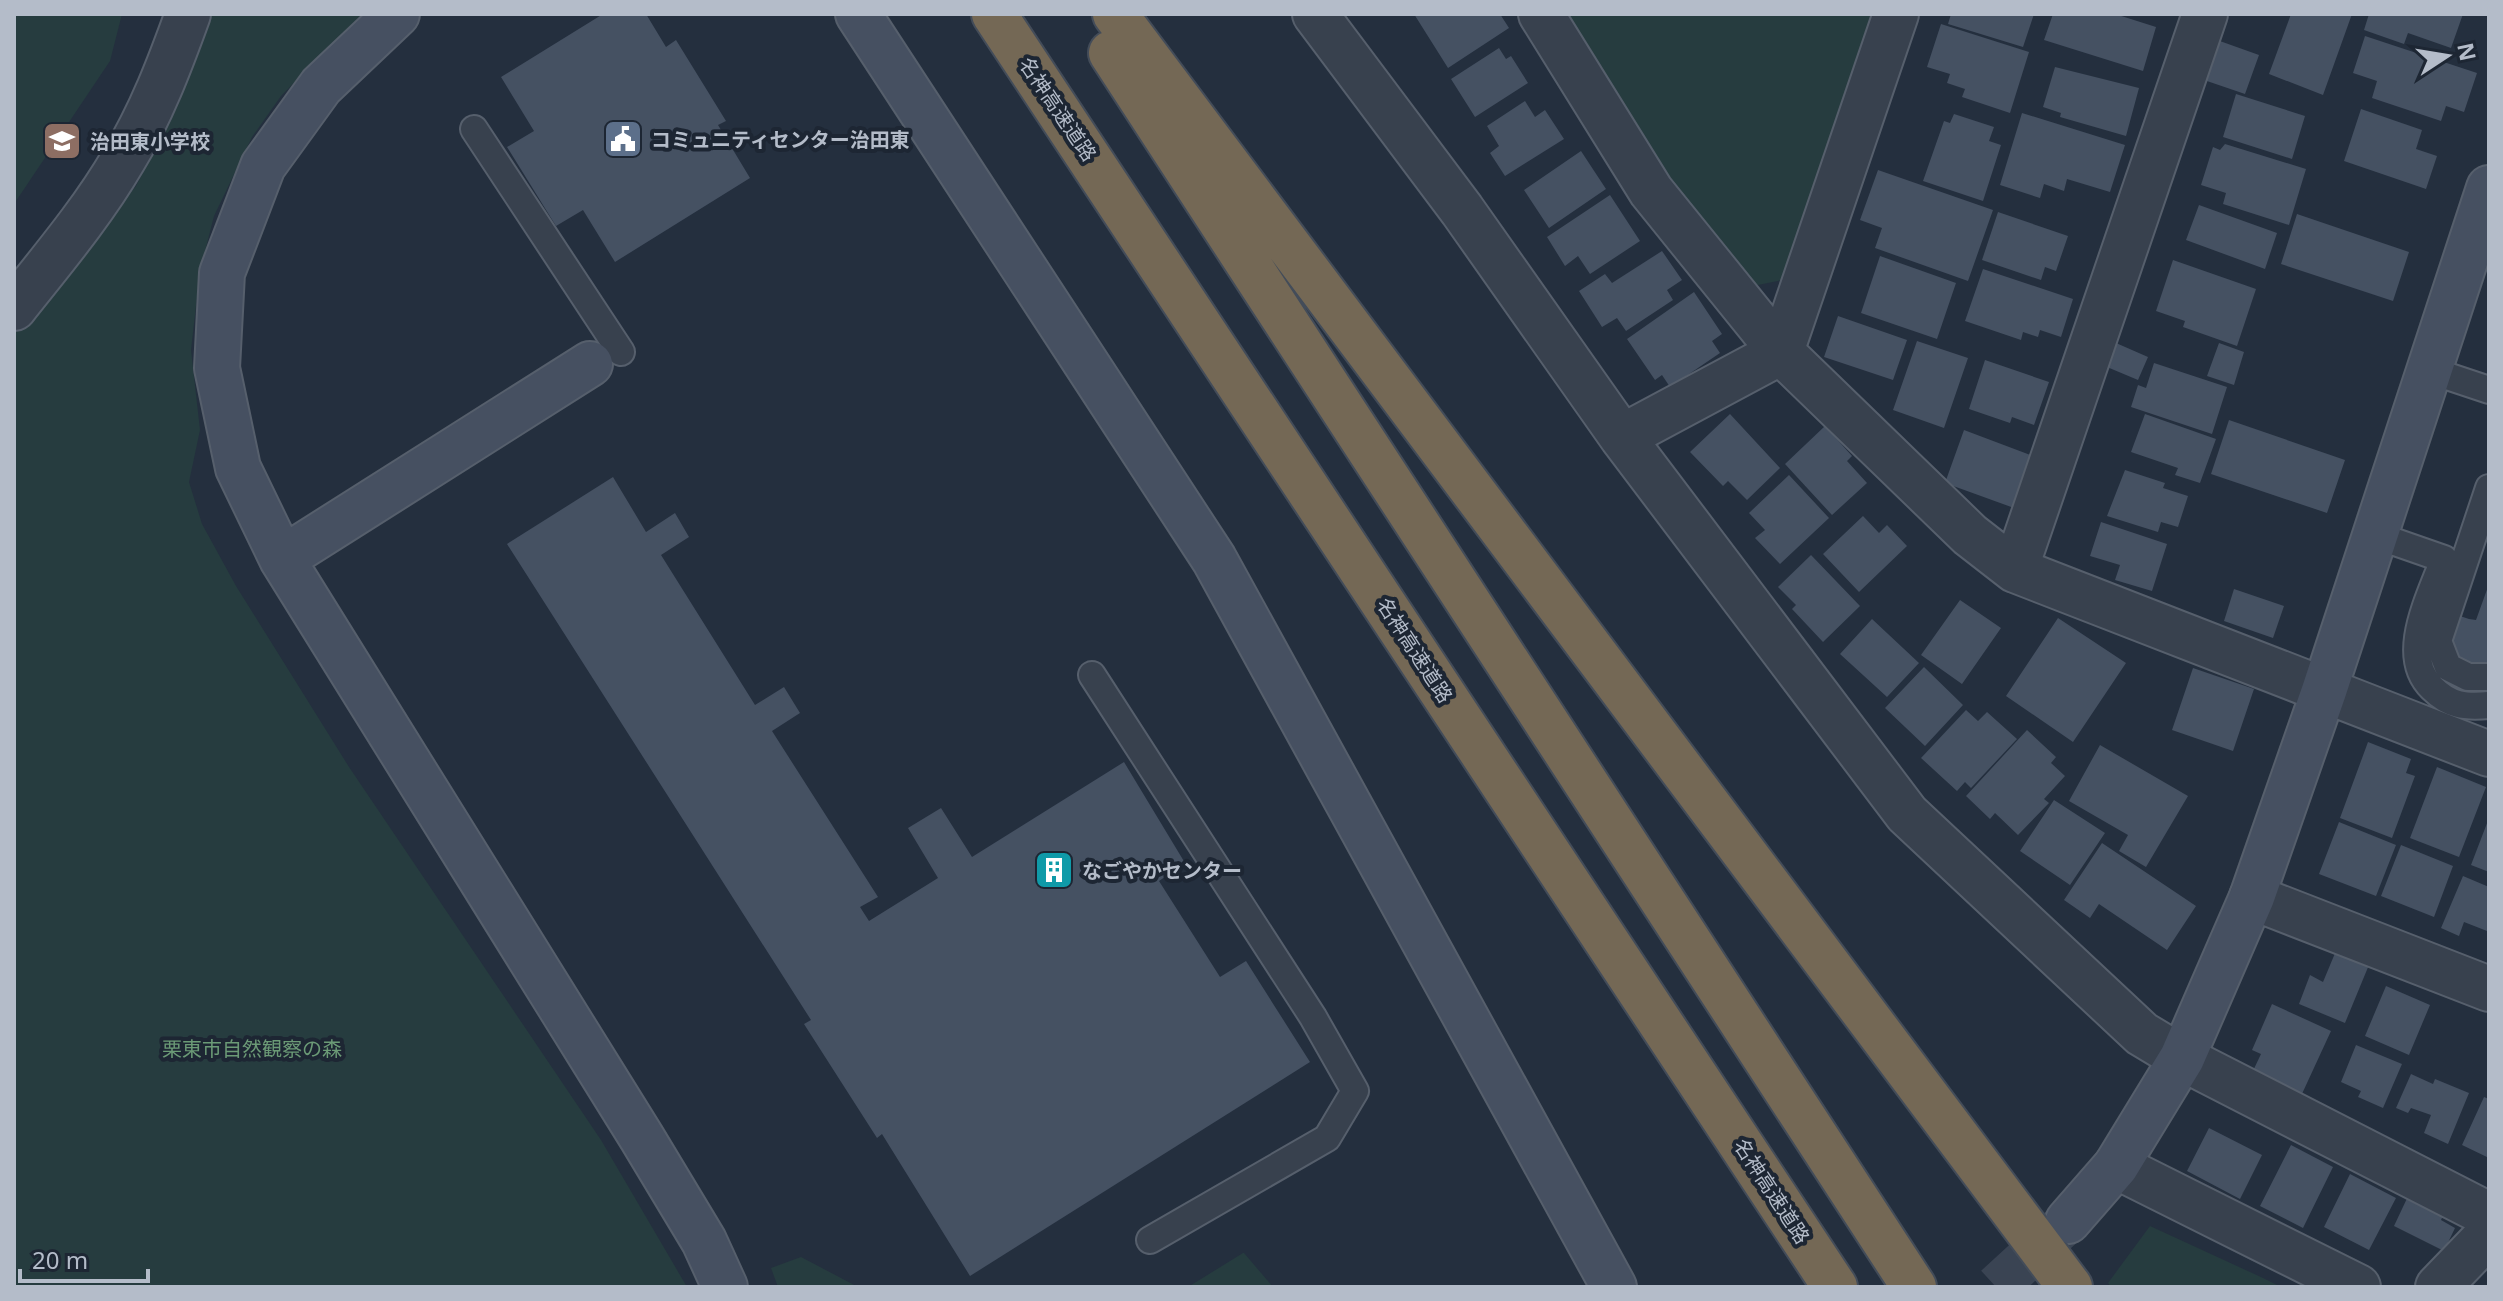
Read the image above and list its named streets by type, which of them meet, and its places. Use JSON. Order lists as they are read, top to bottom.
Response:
{
  "streets": {
    "highway": ["名神高速道路"]
  },
  "parks": ["栗東市自然観察の森"],
  "places": {
    "public building": ["コミュニティセンター治田東"],
    "school or university": ["治田東小学校"],
    "building": ["なごやかセンター"]
  },
  "scale_bar": "20 m",
  "north": "right"
}
